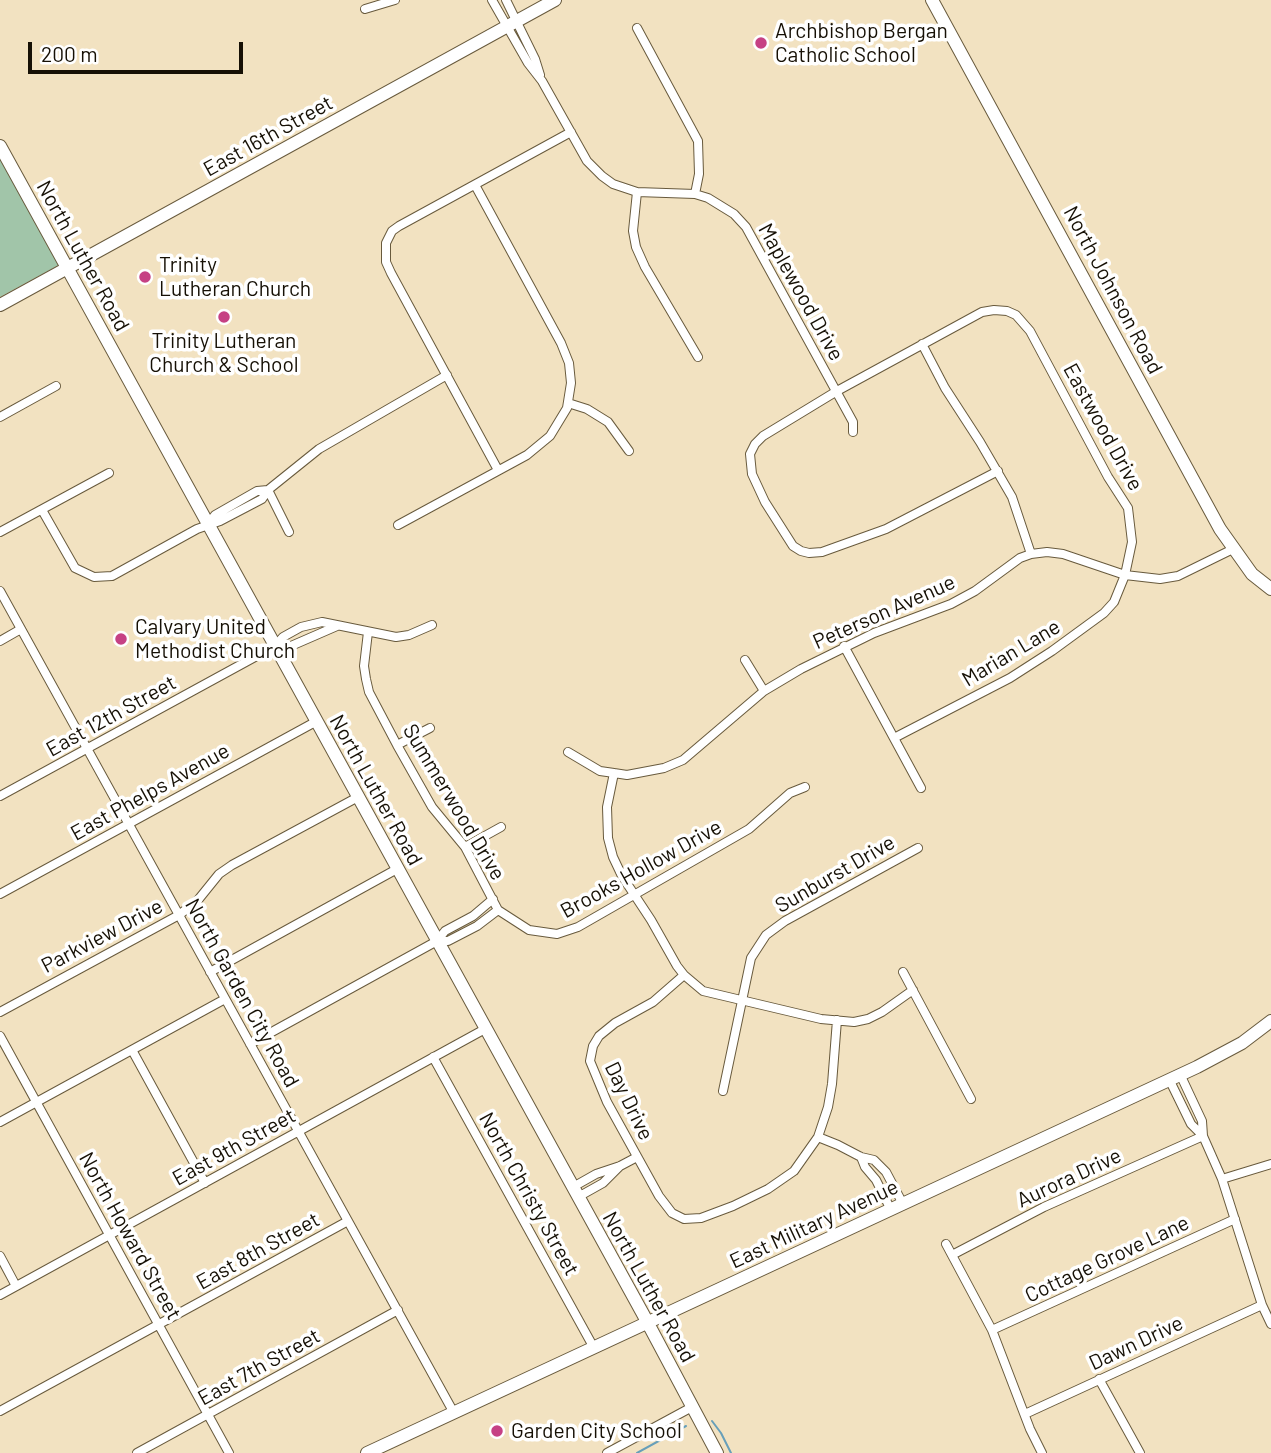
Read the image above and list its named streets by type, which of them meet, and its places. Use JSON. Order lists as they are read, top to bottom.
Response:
{
  "streets": {
    "main road": [
      "East 16th Street",
      "North Luther Road",
      "North Johnson Road",
      "East Military Avenue"
    ],
    "street": [
      "Maplewood Drive",
      "Eastwood Drive",
      "Peterson Avenue",
      "Marian Lane",
      "East 12th Street",
      "East Phelps Avenue",
      "Summerwood Drive",
      "Brooks Hollow Drive",
      "Sunburst Drive",
      "Parkview Drive",
      "North Garden City Road",
      "Day Drive",
      "East 9th Street",
      "Aurora Drive",
      "North Christy Street",
      "North Howard Street",
      "East 8th Street",
      "Cottage Grove Lane",
      "Dawn Drive",
      "East 7th Street"
    ]
  },
  "crossings": [
    ["East 16th Street", "North Luther Road"],
    ["East 16th Street", "Maplewood Drive"],
    ["North Luther Road", "East 12th Street"],
    ["North Luther Road", "East Phelps Avenue"],
    ["North Luther Road", "Parkview Drive"],
    ["North Luther Road", "East 9th Street"],
    ["North Luther Road", "East Military Avenue"],
    ["Eastwood Drive", "Marian Lane"],
    ["East 12th Street", "Summerwood Drive"],
    ["East 12th Street", "North Garden City Road"],
    ["East Phelps Avenue", "North Garden City Road"],
    ["Summerwood Drive", "Brooks Hollow Drive"],
    ["Sunburst Drive", "Day Drive"],
    ["Parkview Drive", "North Garden City Road"],
    ["North Garden City Road", "East 9th Street"],
    ["North Garden City Road", "East Military Avenue"],
    ["North Garden City Road", "East 8th Street"],
    ["North Garden City Road", "East 7th Street"],
    ["East 9th Street", "North Christy Street"],
    ["East 9th Street", "North Howard Street"],
    ["North Christy Street", "East Military Avenue"],
    ["North Howard Street", "East 8th Street"],
    ["North Howard Street", "East 7th Street"]
  ],
  "places": [
    "Archbishop Bergan Catholic School",
    "Trinity Lutheran Church",
    "Trinity Lutheran Church & School",
    "Calvary United Methodist Church",
    "Garden City School"
  ],
  "scale_bar": "200 m"
}
